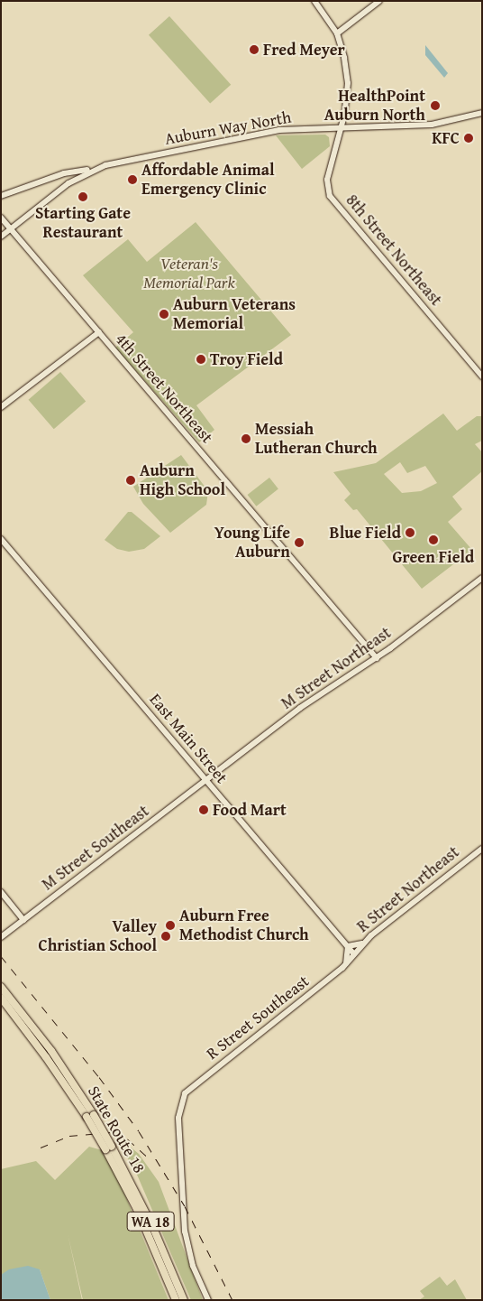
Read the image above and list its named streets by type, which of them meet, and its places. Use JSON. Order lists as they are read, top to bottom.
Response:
{
  "streets": {
    "highway": ["State Route 18", "WA 18"],
    "main road": [
      "Auburn Way North",
      "8th Street Northeast",
      "4th Street Northeast",
      "M Street Northeast",
      "East Main Street",
      "M Street Southeast",
      "R Street Northeast",
      "R Street Southeast"
    ]
  },
  "crossings": [
    ["Auburn Way North", "8th Street Northeast"],
    ["Auburn Way North", "4th Street Northeast"],
    ["4th Street Northeast", "M Street Northeast"],
    ["M Street Northeast", "East Main Street"],
    ["M Street Northeast", "M Street Southeast"],
    ["East Main Street", "M Street Southeast"],
    ["East Main Street", "R Street Northeast"],
    ["East Main Street", "R Street Southeast"],
    ["R Street Northeast", "R Street Southeast"]
  ],
  "parks": ["Veteran's Memorial Park"],
  "places": [
    "Fred Meyer",
    "HealthPoint Auburn North",
    "KFC",
    "Affordable Animal Emergency Clinic",
    "Starting Gate Restaurant",
    "Auburn Veterans Memorial",
    "Troy Field",
    "Messiah Lutheran Church",
    "Auburn High School",
    "Blue Field",
    "Green Field",
    "Young Life Auburn",
    "Food Mart",
    "Auburn Free Methodist Church",
    "Valley Christian School"
  ]
}
